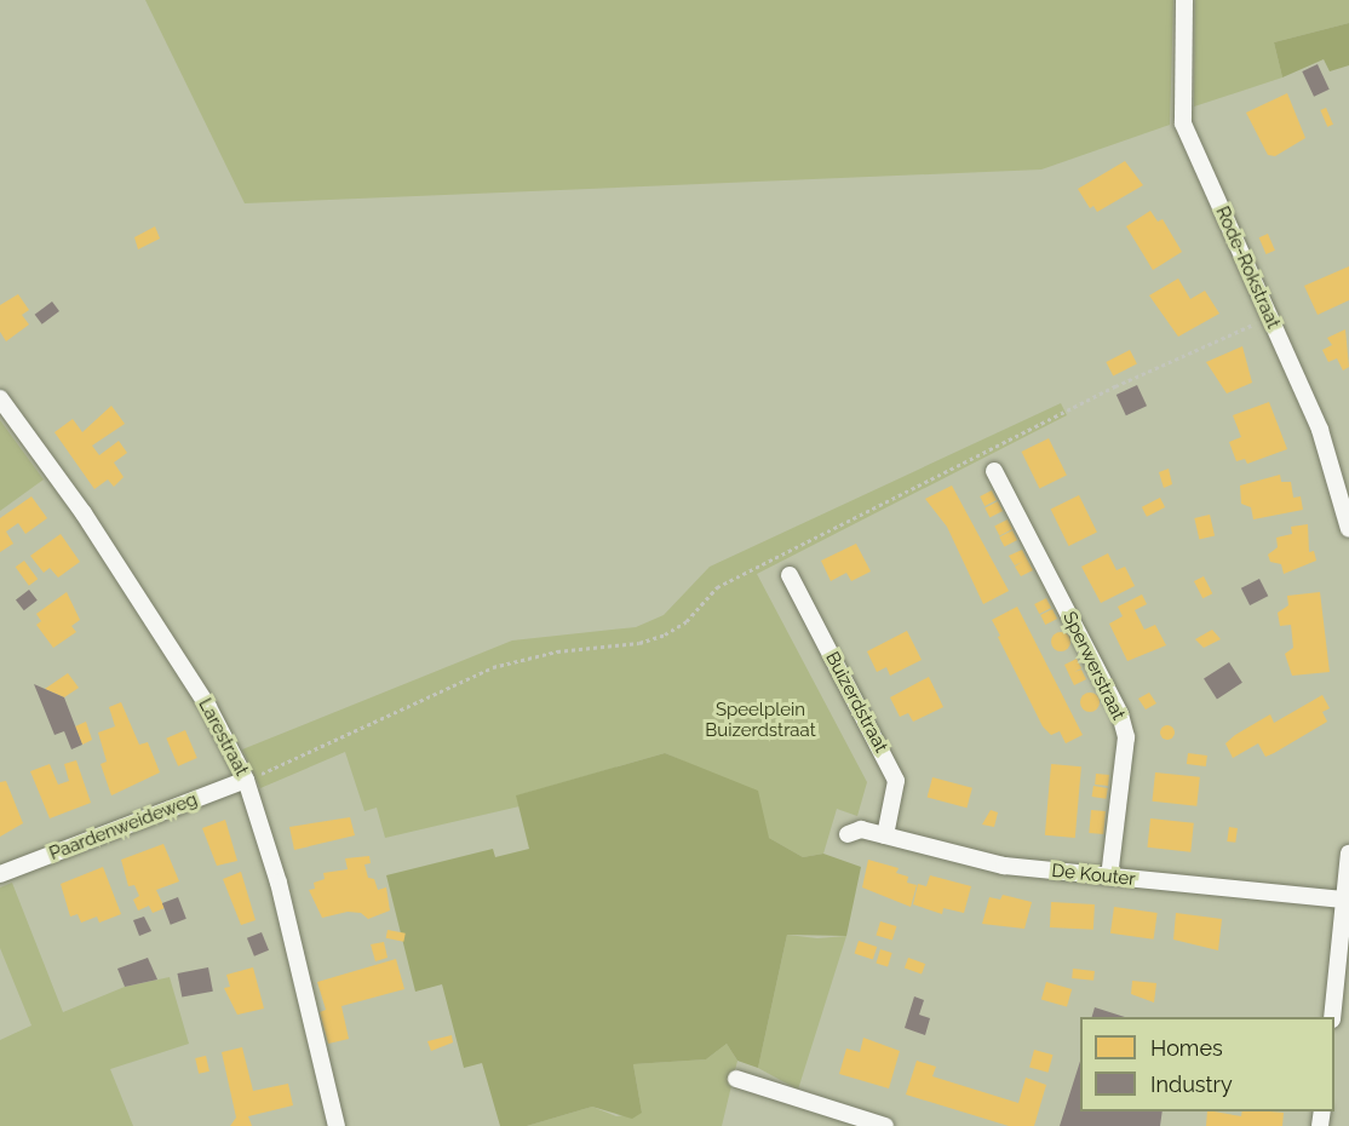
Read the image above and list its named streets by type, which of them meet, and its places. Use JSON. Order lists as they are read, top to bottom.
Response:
{
  "streets": {
    "street": [
      "Rode-Rokstraat",
      "Sperwerstraat",
      "Buizerdstraat",
      "Larestraat",
      "Paardenweideweg",
      "De Kouter"
    ]
  },
  "crossings": [
    ["Sperwerstraat", "De Kouter"],
    ["Buizerdstraat", "De Kouter"],
    ["Larestraat", "Paardenweideweg"]
  ],
  "parks": ["Speelplein Buizerdstraat"],
  "legend": ["Homes", "Industry"]
}
